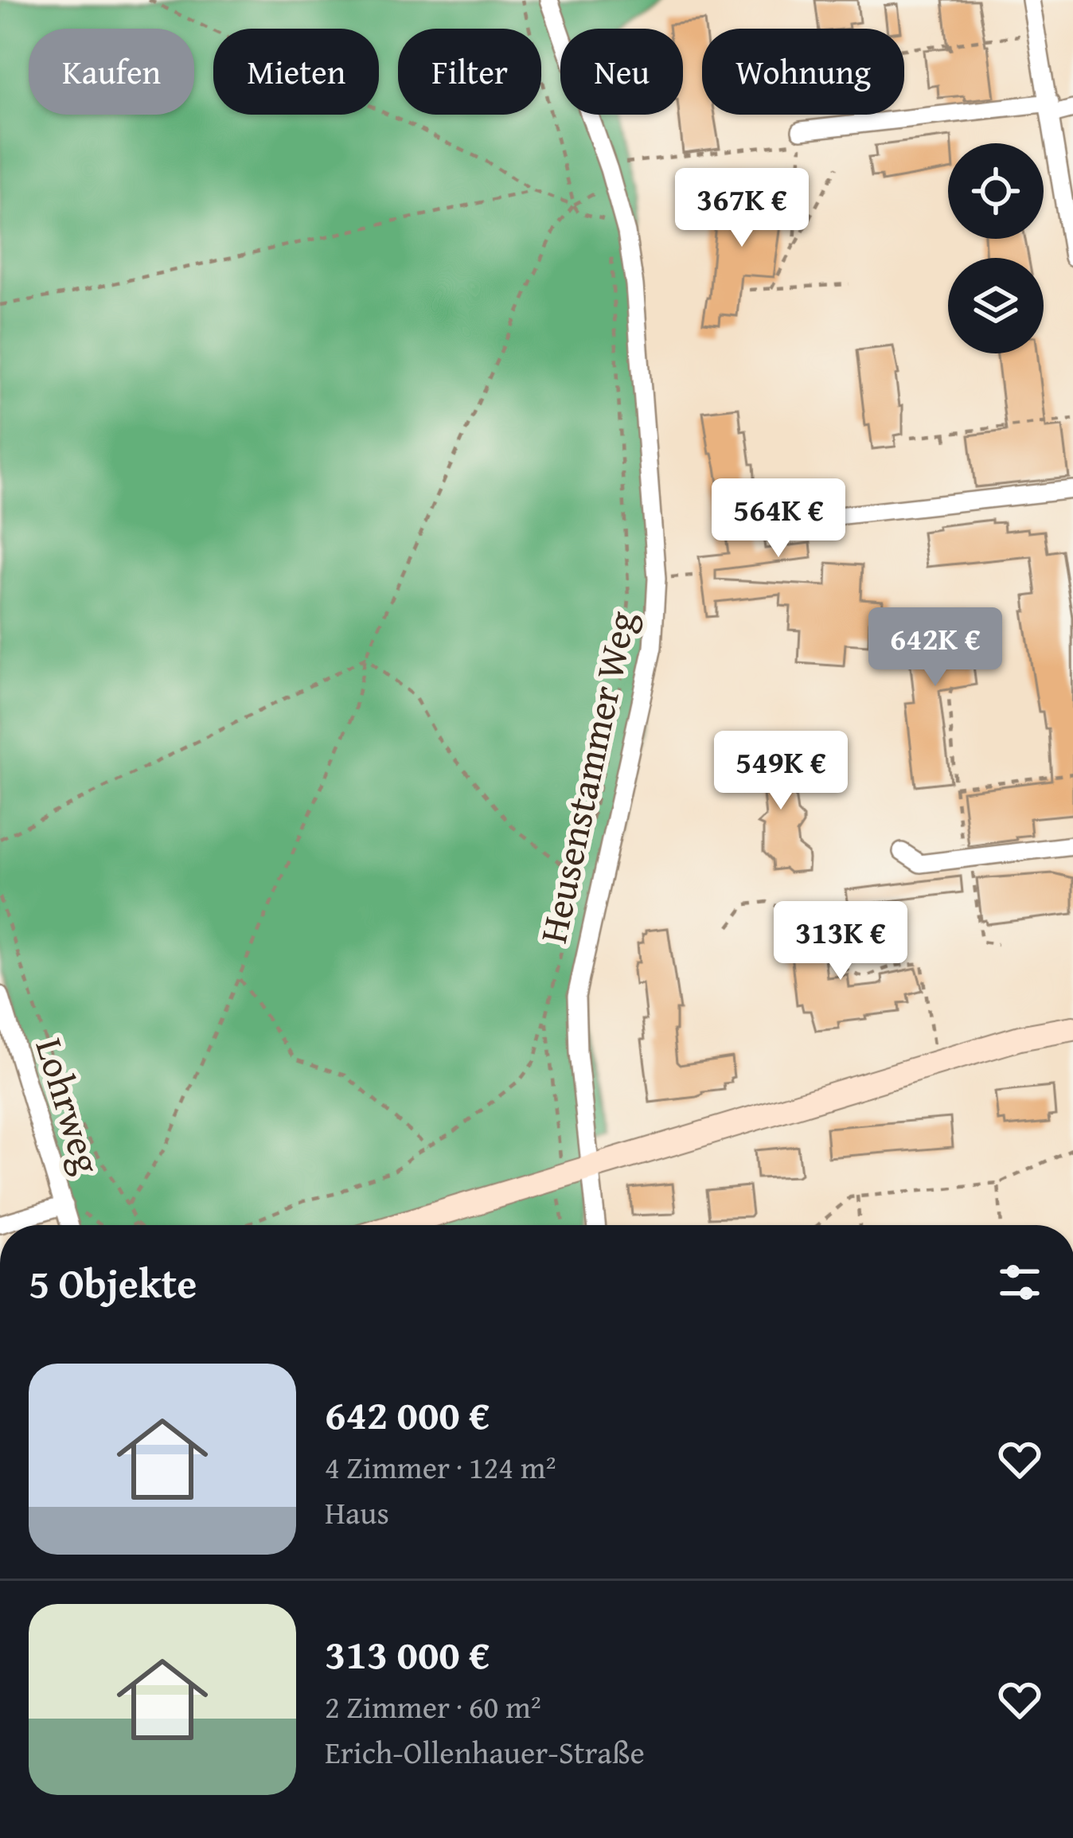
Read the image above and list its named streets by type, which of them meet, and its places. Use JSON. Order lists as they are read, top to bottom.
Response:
{
  "streets": {
    "street": ["Heusenstammer Weg", "Lohrweg"]
  },
  "page": {
    "chip": [
      "Kaufen",
      "Mieten",
      "Filter",
      "Neu",
      "Wohnung"
    ],
    "price": [
      "367K €",
      "564K €",
      "642K €",
      "549K €",
      "313K €"
    ],
    "heading": "5 Objekte",
    "list": [
      {
        "name": "642 000 €",
        "note": "4 Zimmer · 124 m² · Haus"
      },
      {
        "name": "313 000 €",
        "note": "2 Zimmer · 60 m² · Erich-Ollenhauer-Straße"
      }
    ]
  }
}
